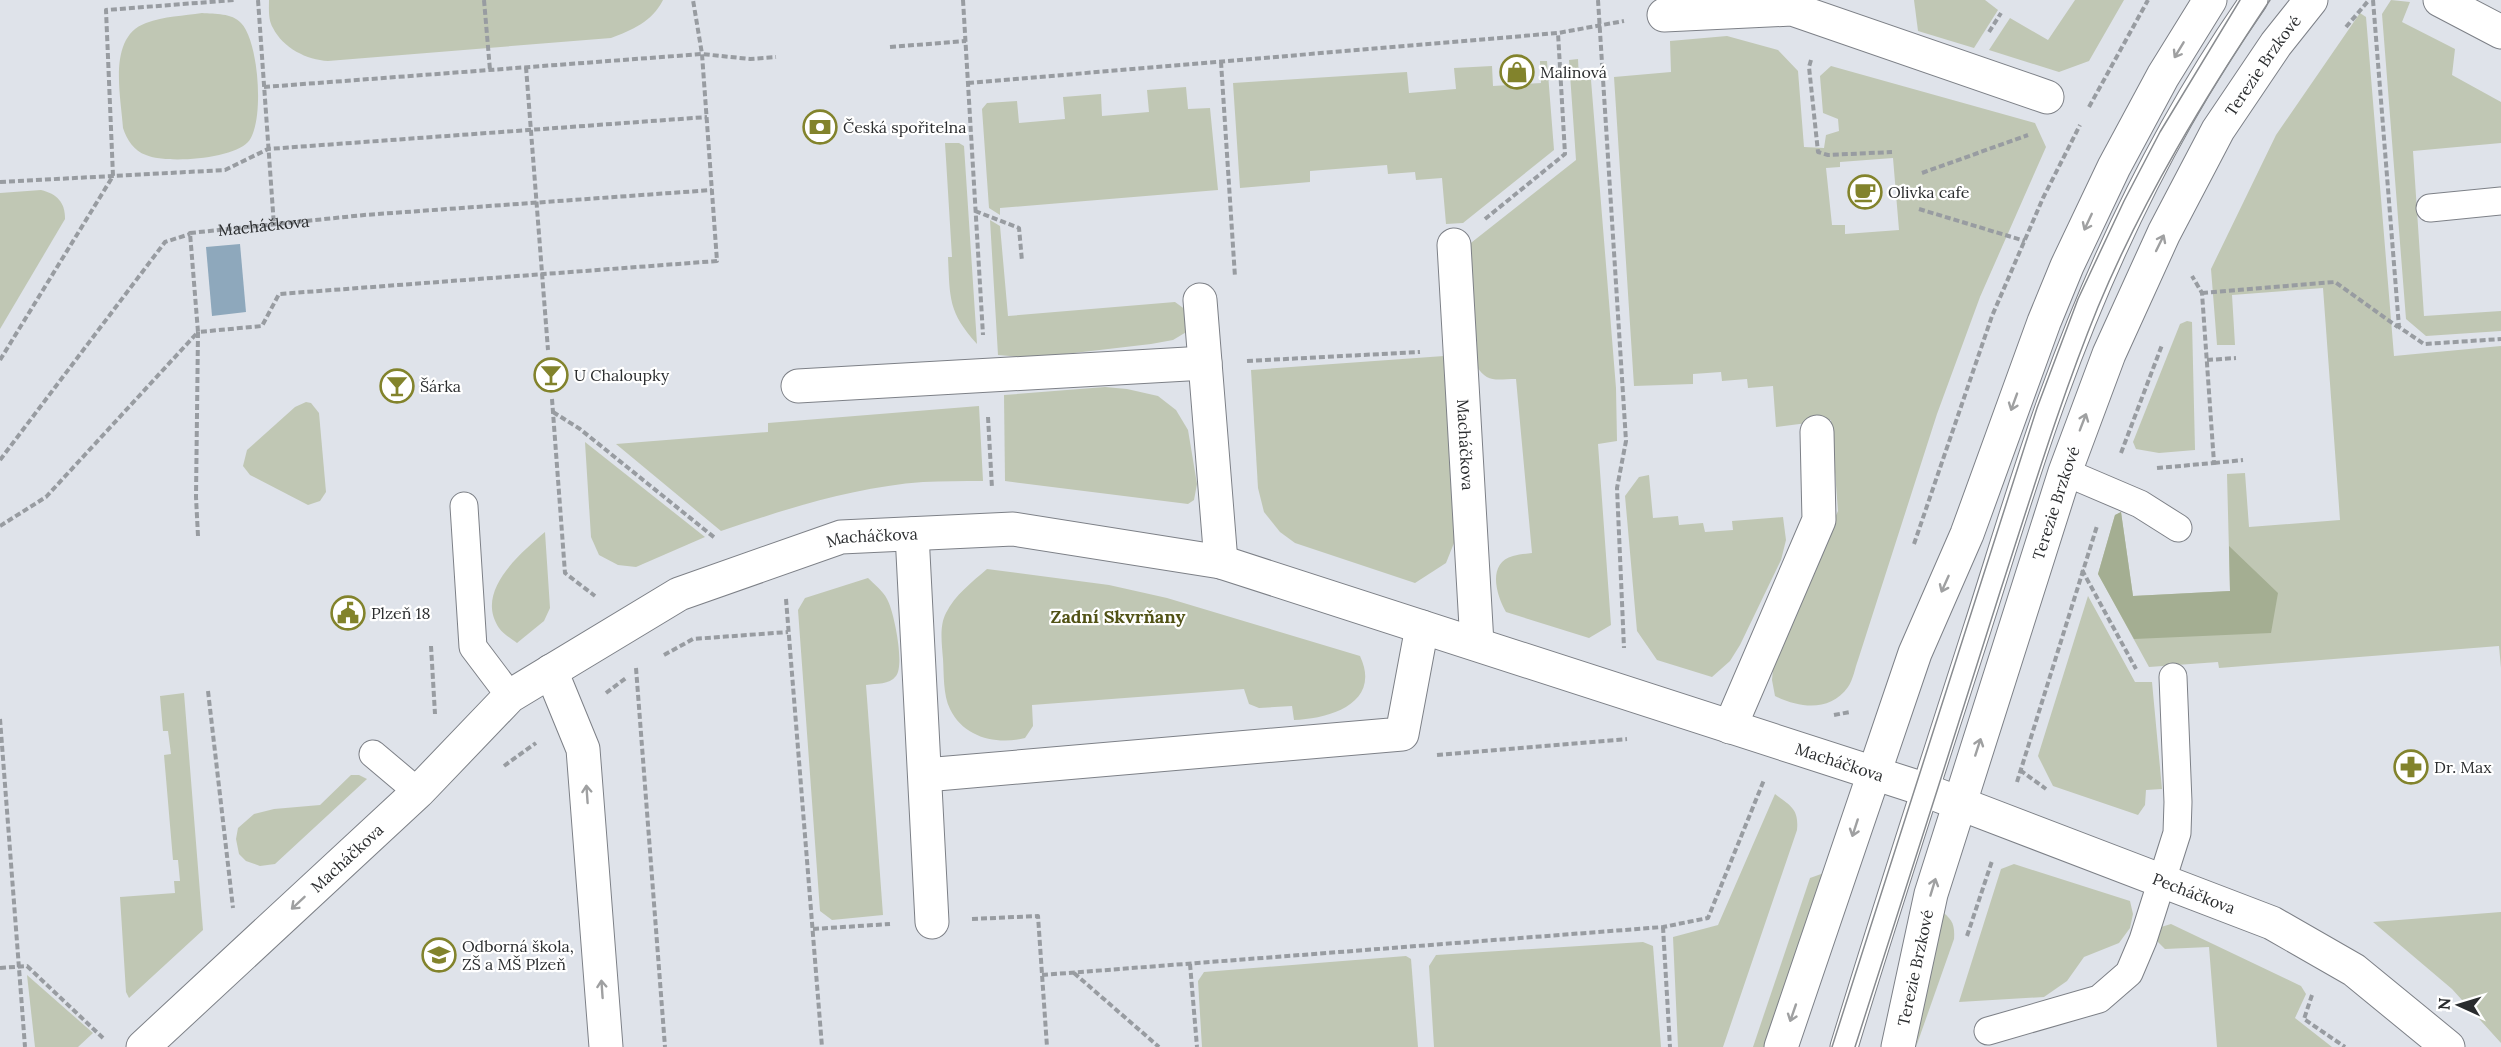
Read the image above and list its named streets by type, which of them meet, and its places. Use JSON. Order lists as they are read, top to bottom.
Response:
{
  "streets": {
    "street": ["Terezie Brzkové", "Macháčkova", "Pecháčkova"]
  },
  "crossings": [
    ["Terezie Brzkové", "Pecháčkova"],
    ["Macháčkova", "Pecháčkova"]
  ],
  "districts": ["Zadní Skvrňany"],
  "places": {
    "shop": ["Malinová"],
    "bank": ["Česká spořitelna"],
    "cafe": ["Olivka cafe"],
    "bar": ["U Chaloupky", "Šárka"],
    "public building": ["Plzeň 18"],
    "pharmacy": ["Dr. Max"],
    "school or university": ["Odborná škola, ZŠ a MŠ Plzeň"]
  },
  "north": "left"
}
